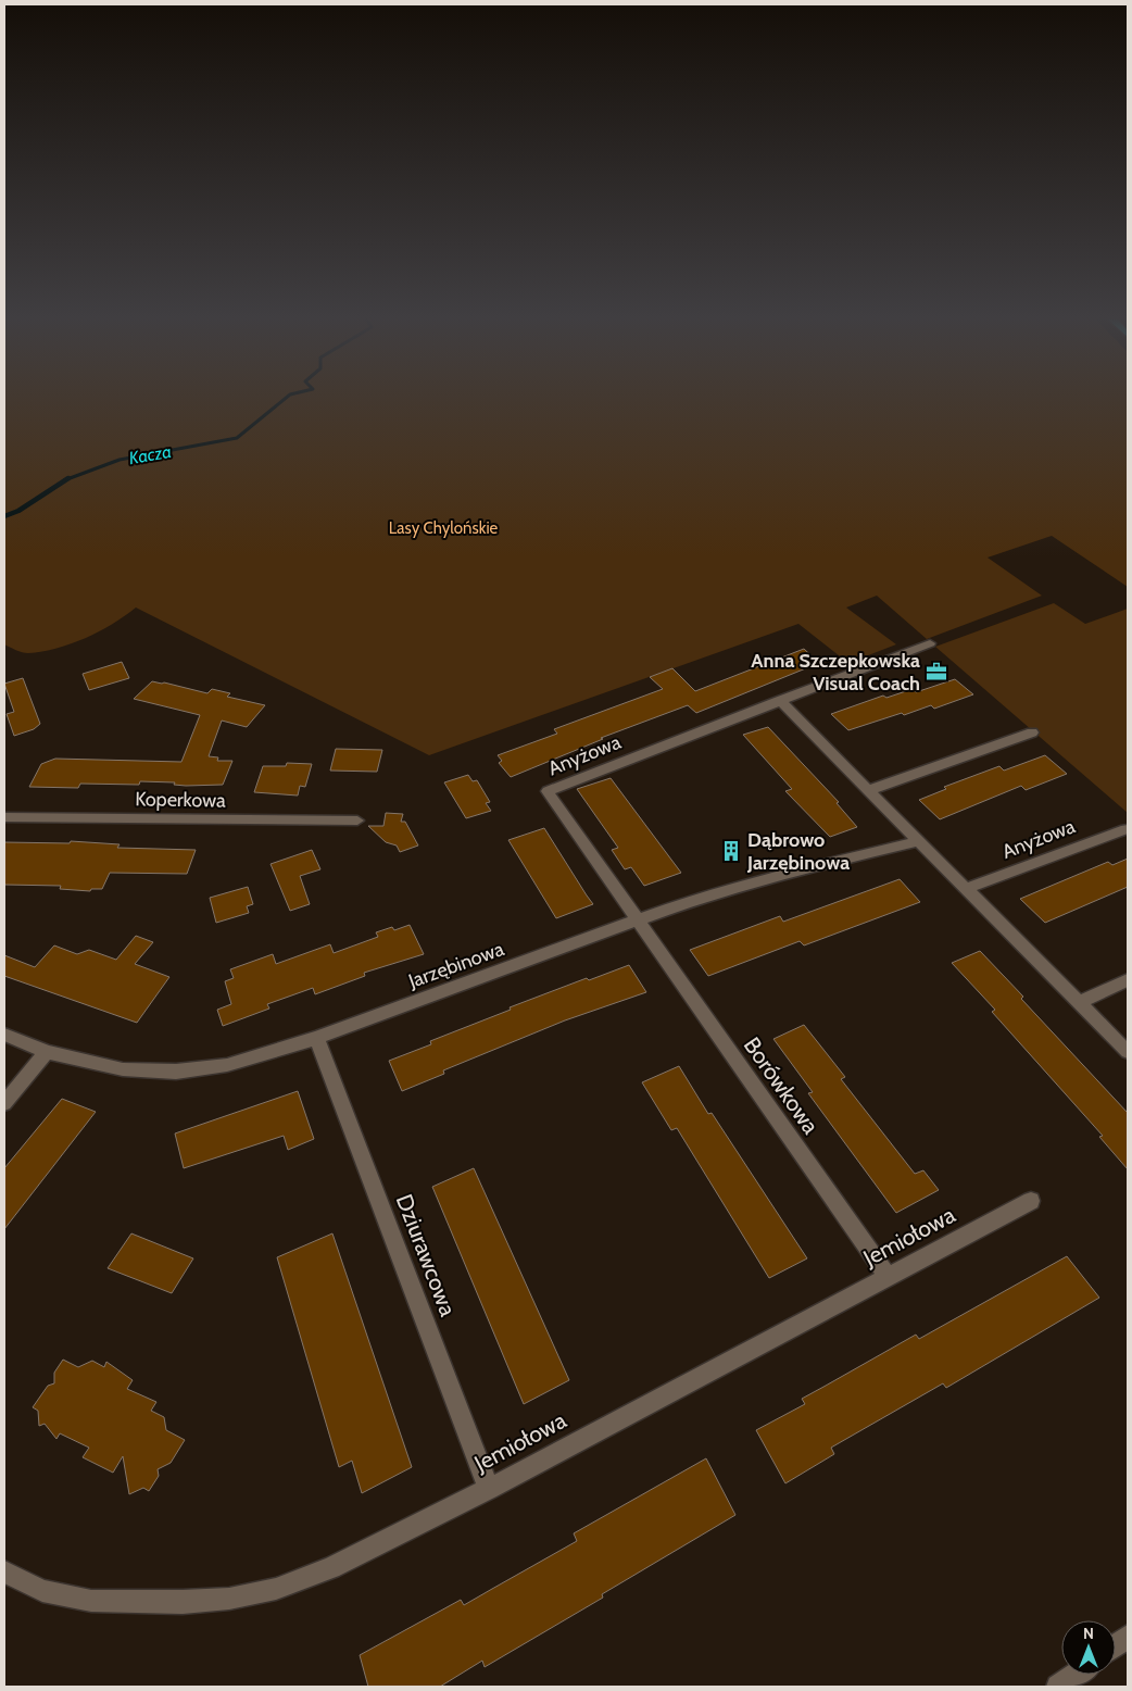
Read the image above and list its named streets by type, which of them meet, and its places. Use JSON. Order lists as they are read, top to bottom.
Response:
{
  "streets": {
    "street": [
      "Anyżowa",
      "Koperkowa",
      "Jarzębinowa",
      "Borówkowa",
      "Jemiołowa",
      "Dziurawcowa"
    ]
  },
  "crossings": [
    ["Anyżowa", "Jarzębinowa"],
    ["Anyżowa", "Borówkowa"],
    ["Jarzębinowa", "Borówkowa"],
    ["Jarzębinowa", "Dziurawcowa"],
    ["Borówkowa", "Jemiołowa"],
    ["Jemiołowa", "Dziurawcowa"]
  ],
  "water": ["Kacza"],
  "parks": ["Lasy Chylońskie"],
  "places": {
    "office": ["Anna Szczepkowska Visual Coach"],
    "building": ["Dąbrowo Jarzębinowa"]
  },
  "north": "top"
}
